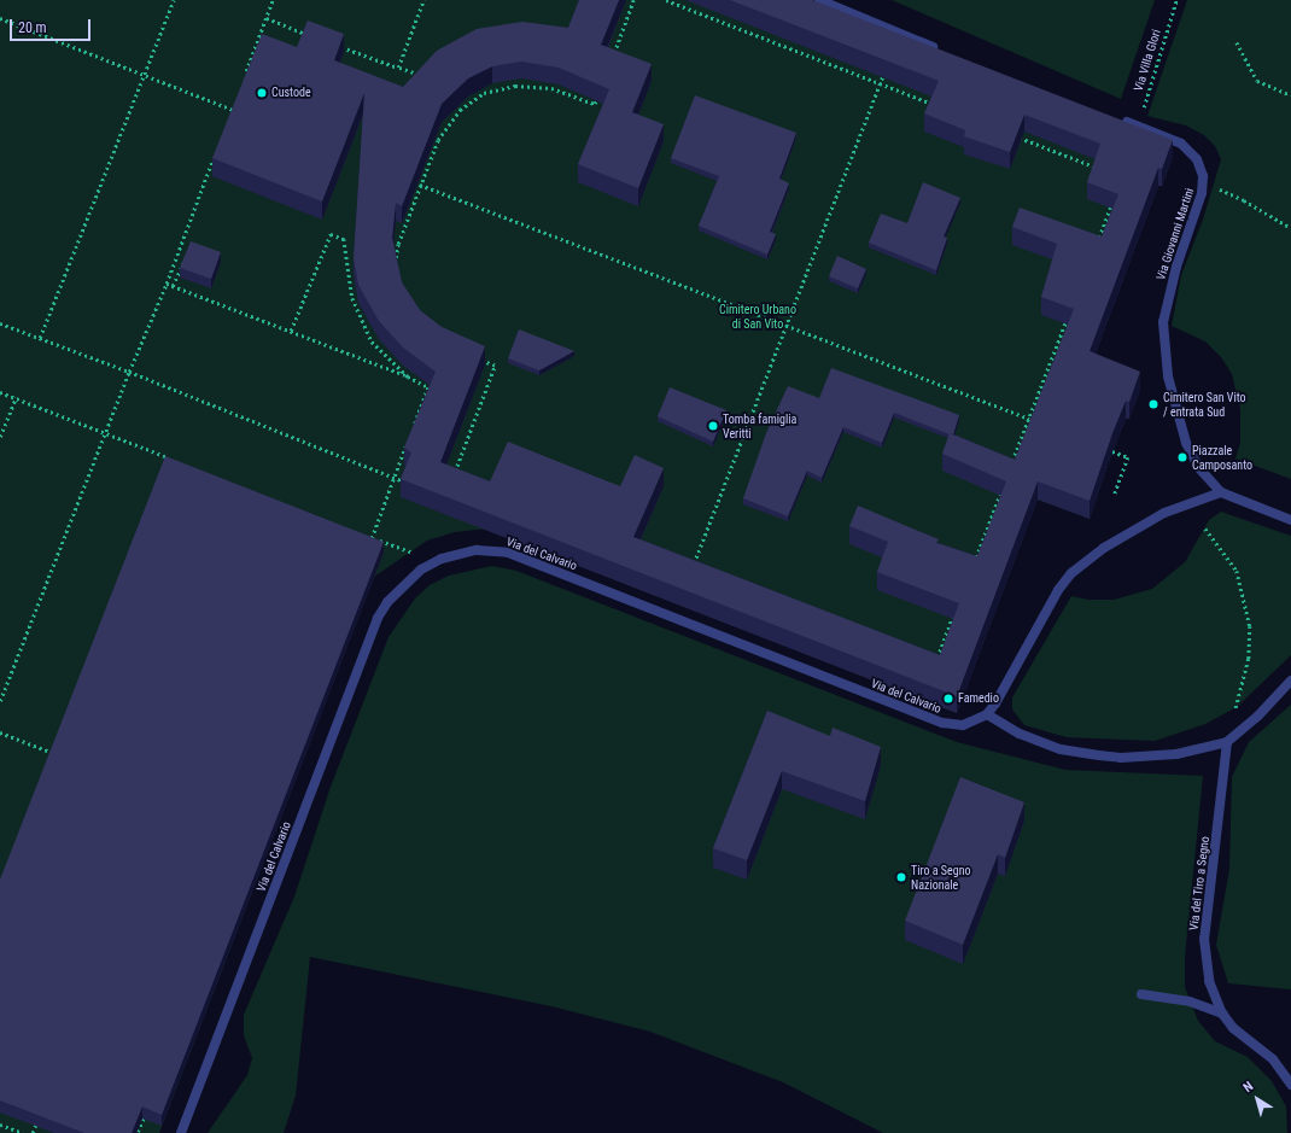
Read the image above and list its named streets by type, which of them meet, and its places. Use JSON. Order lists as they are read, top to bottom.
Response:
{
  "streets": {
    "street": ["Via Giovanni Martini", "Via del Calvario", "Via del Tiro a Segno"],
    "path": ["Via Villa Glori"]
  },
  "crossings": [
    ["Via Villa Glori", "Via Giovanni Martini"]
  ],
  "parks": ["Cimitero Urbano di San Vito"],
  "places": [
    "Custode",
    "Cimitero San Vito / entrata Sud",
    "Tomba famiglia Veritti",
    "Piazzale Camposanto",
    "Famedio",
    "Tiro a Segno Nazionale"
  ],
  "scale_bar": "20 m",
  "north": "top left"
}
